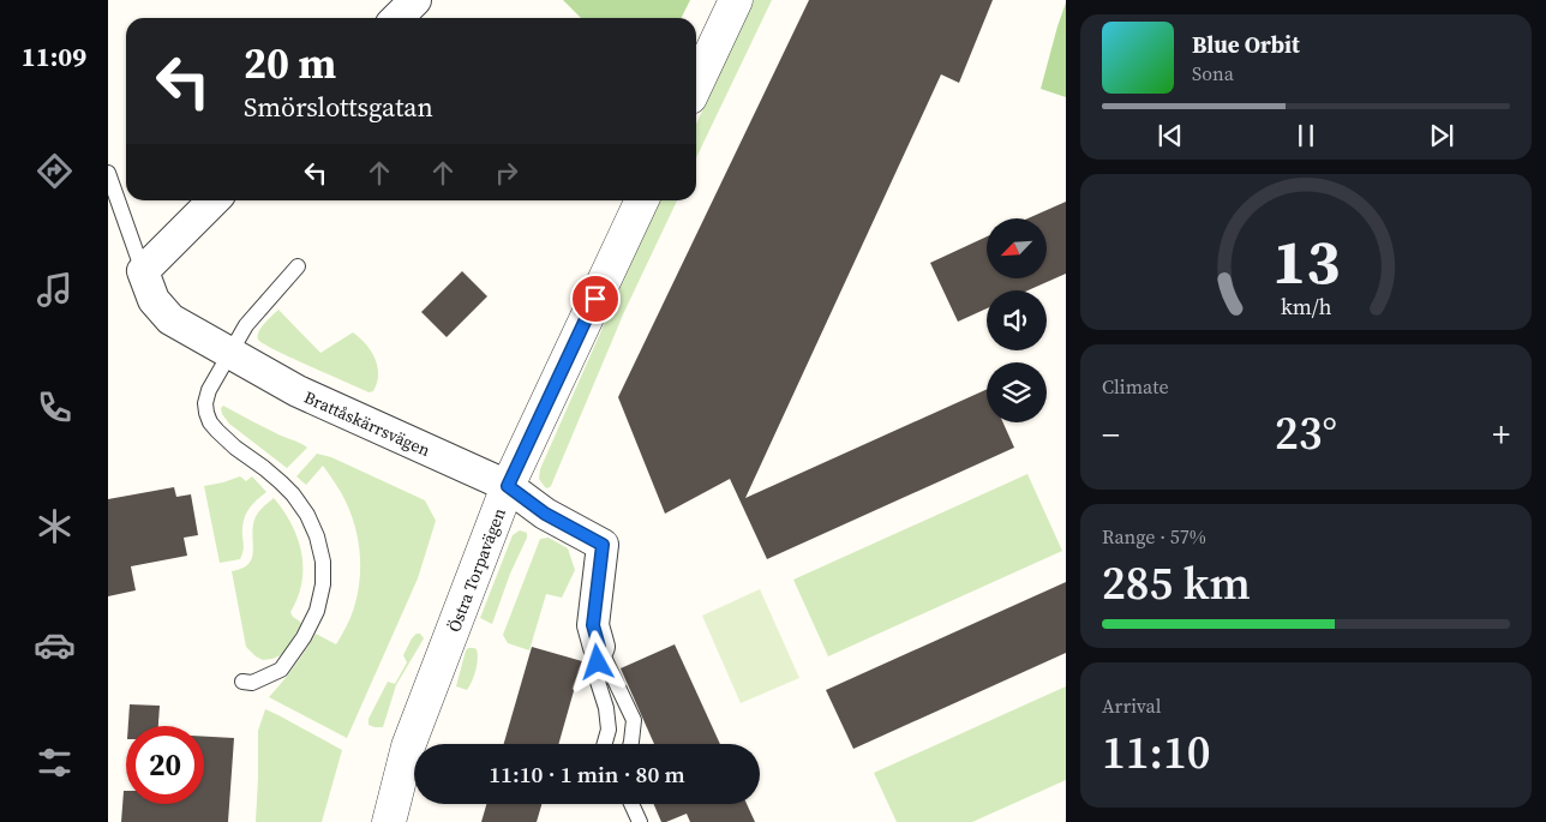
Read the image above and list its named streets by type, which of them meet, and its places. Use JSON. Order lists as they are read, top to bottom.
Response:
{
  "streets": {
    "street": ["Brattåskärrsvägen", "Östra Torpavägen"]
  },
  "crossings": [
    ["Brattåskärrsvägen", "Östra Torpavägen"]
  ],
  "north": "bottom left",
  "page": {
    "tabs": "11:09",
    "turn": ["20 m", "Smörslottsgatan"],
    "song": ["Blue Orbit", "Sona"],
    "tile": [
      "Climate",
      ["Range · 57%", "285 km"],
      ["Arrival", "11:10"]
    ],
    "heat": ["−", "23°", "+"],
    "limit": "20",
    "trip": "11:10 · 1 min · 80 m",
    "gauge": ["13", "km/h"]
  }
}
